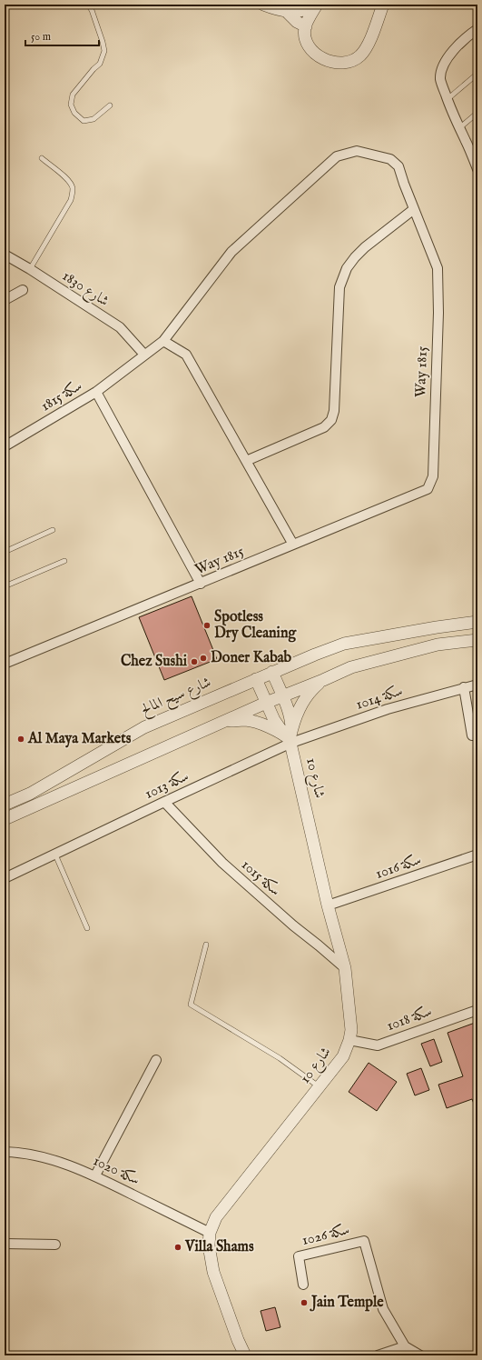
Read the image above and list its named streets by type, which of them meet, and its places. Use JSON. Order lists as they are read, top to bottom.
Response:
{
  "streets": {
    "street": [
      "1830 شارع",
      "Way 1815",
      "سكة 1815",
      "شارع سيح المالح",
      "سكة 1014",
      "شارع 10",
      "سكة 1013",
      "سكة 1016",
      "سكة 1015",
      "سكة 1018",
      "سكة 1020",
      "سكة 1026"
    ]
  },
  "crossings": [
    ["1830 شارع", "Way 1815"],
    ["Way 1815", "سكة 1815"],
    ["شارع سيح المالح", "شارع 10"],
    ["سكة 1014", "شارع 10"],
    ["سكة 1014", "سكة 1013"],
    ["شارع 10", "سكة 1013"],
    ["شارع 10", "سكة 1016"],
    ["شارع 10", "سكة 1015"],
    ["شارع 10", "سكة 1018"],
    ["شارع 10", "سكة 1020"],
    ["سكة 1013", "سكة 1015"]
  ],
  "places": [
    "Spotless Dry Cleaning",
    "Doner Kabab",
    "Chez Sushi",
    "Al Maya Markets",
    "Villa Shams",
    "Jain Temple"
  ],
  "scale_bar": "50 m"
}
